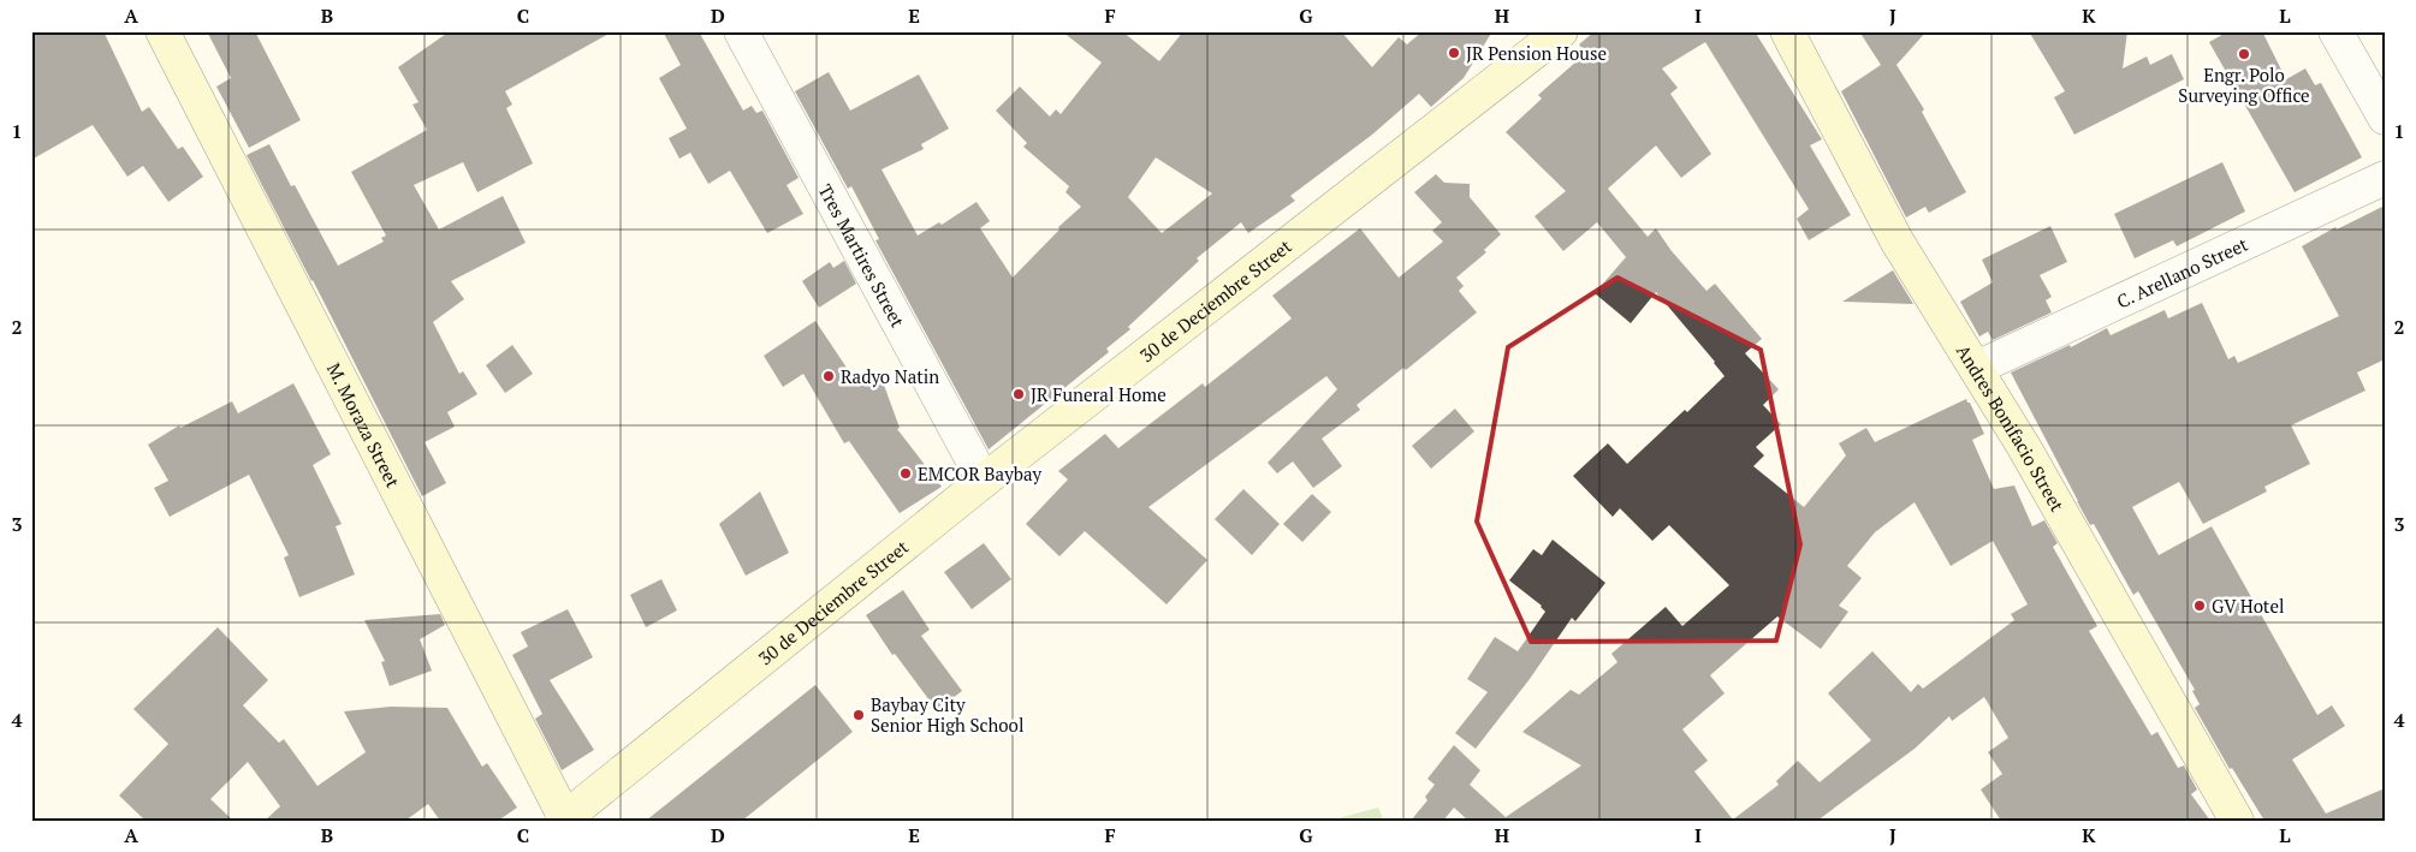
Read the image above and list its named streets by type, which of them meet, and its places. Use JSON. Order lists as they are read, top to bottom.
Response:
{
  "streets": {
    "street": [
      "Tres Martires Street",
      "C. Arellano Street",
      "30 de Deciembre Street",
      "M. Moraza Street",
      "Andres Bonifacio Street"
    ]
  },
  "crossings": [
    ["Tres Martires Street", "30 de Deciembre Street"],
    ["C. Arellano Street", "Andres Bonifacio Street"],
    ["30 de Deciembre Street", "M. Moraza Street"]
  ],
  "places": [
    "JR Pension House",
    "Engr. Polo Surveying Office",
    "Radyo Natin",
    "JR Funeral Home",
    "EMCOR Baybay",
    "GV Hotel",
    "Baybay City Senior High School"
  ],
  "grid": {
    "columns": [
      "A",
      "B",
      "C",
      "D",
      "E",
      "F",
      "G",
      "H",
      "I",
      "J",
      "K",
      "L"
    ],
    "rows": [
      "1",
      "2",
      "3",
      "4"
    ]
  }
}
